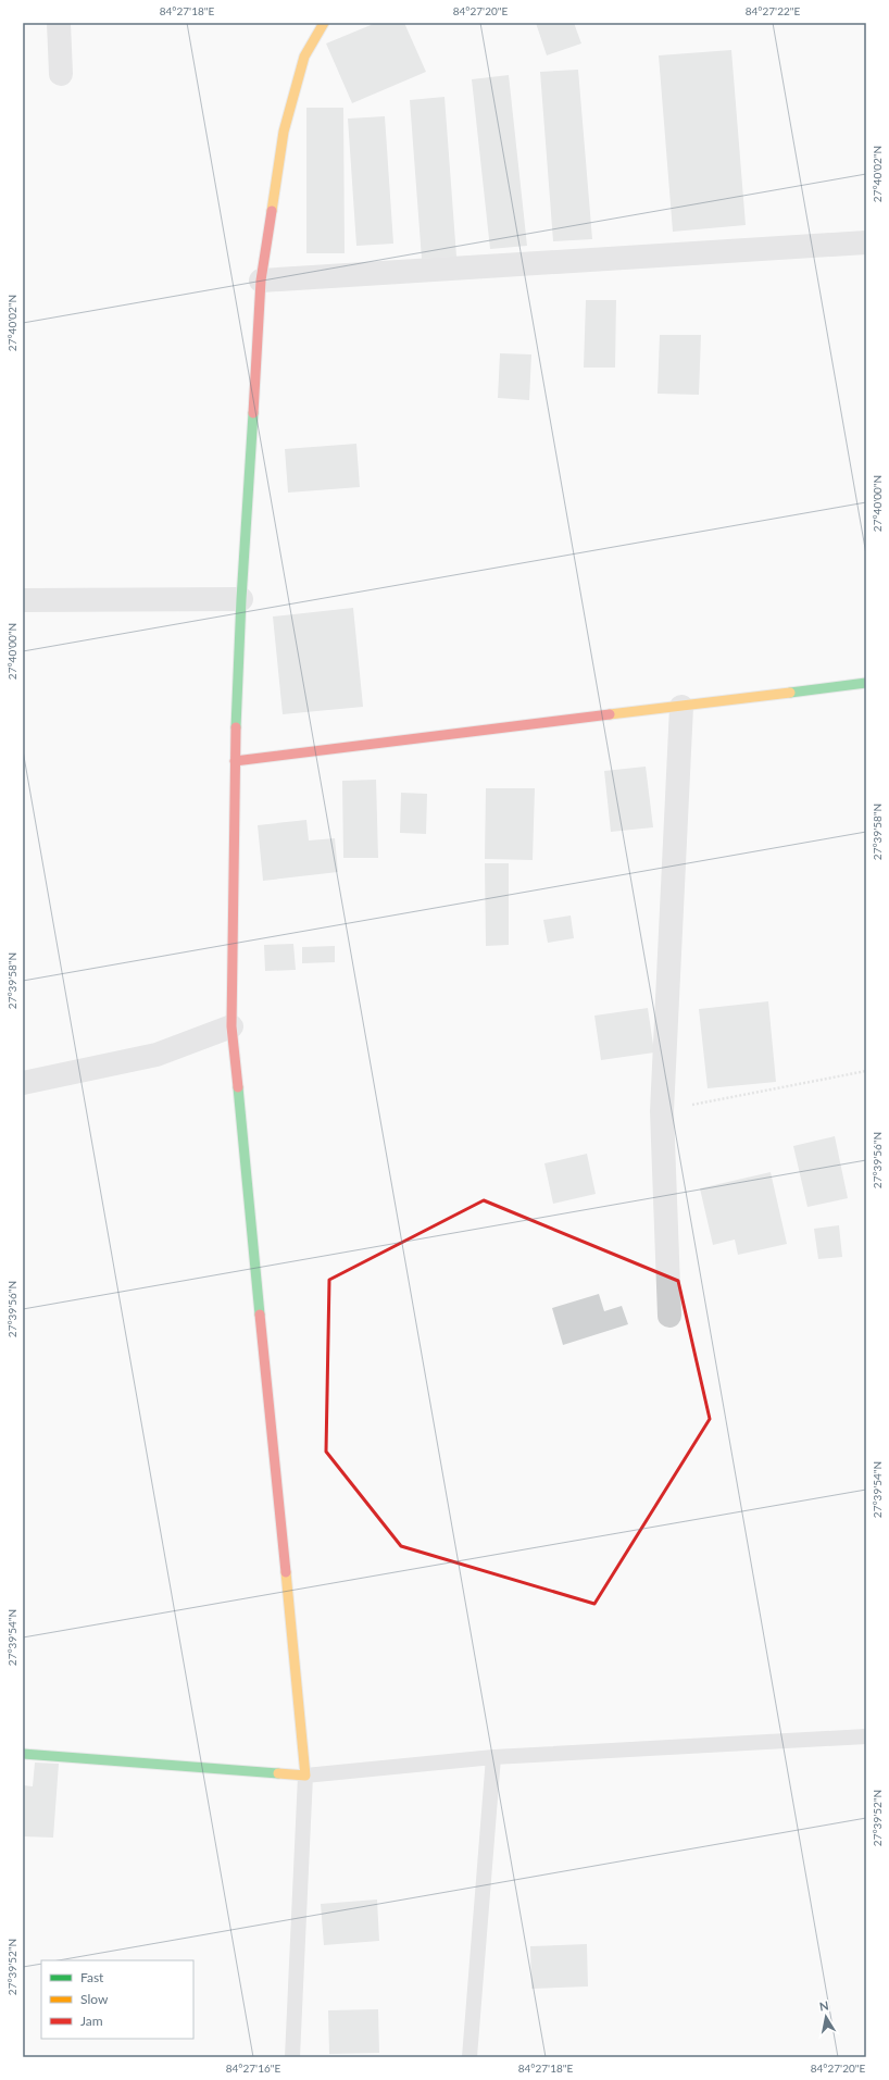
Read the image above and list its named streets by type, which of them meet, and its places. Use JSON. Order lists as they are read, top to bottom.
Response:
{
  "legend": ["Fast", "Slow", "Jam"],
  "north": "top",
  "coordinates": [
    "84°27'18\"E",
    "84°27'20\"E",
    "84°27'22\"E",
    "27°40'02\"N",
    "27°40'00\"N",
    "27°39'58\"N",
    "27°39'56\"N",
    "27°39'54\"N",
    "27°39'52\"N",
    "84°27'16\"E"
  ]
}
